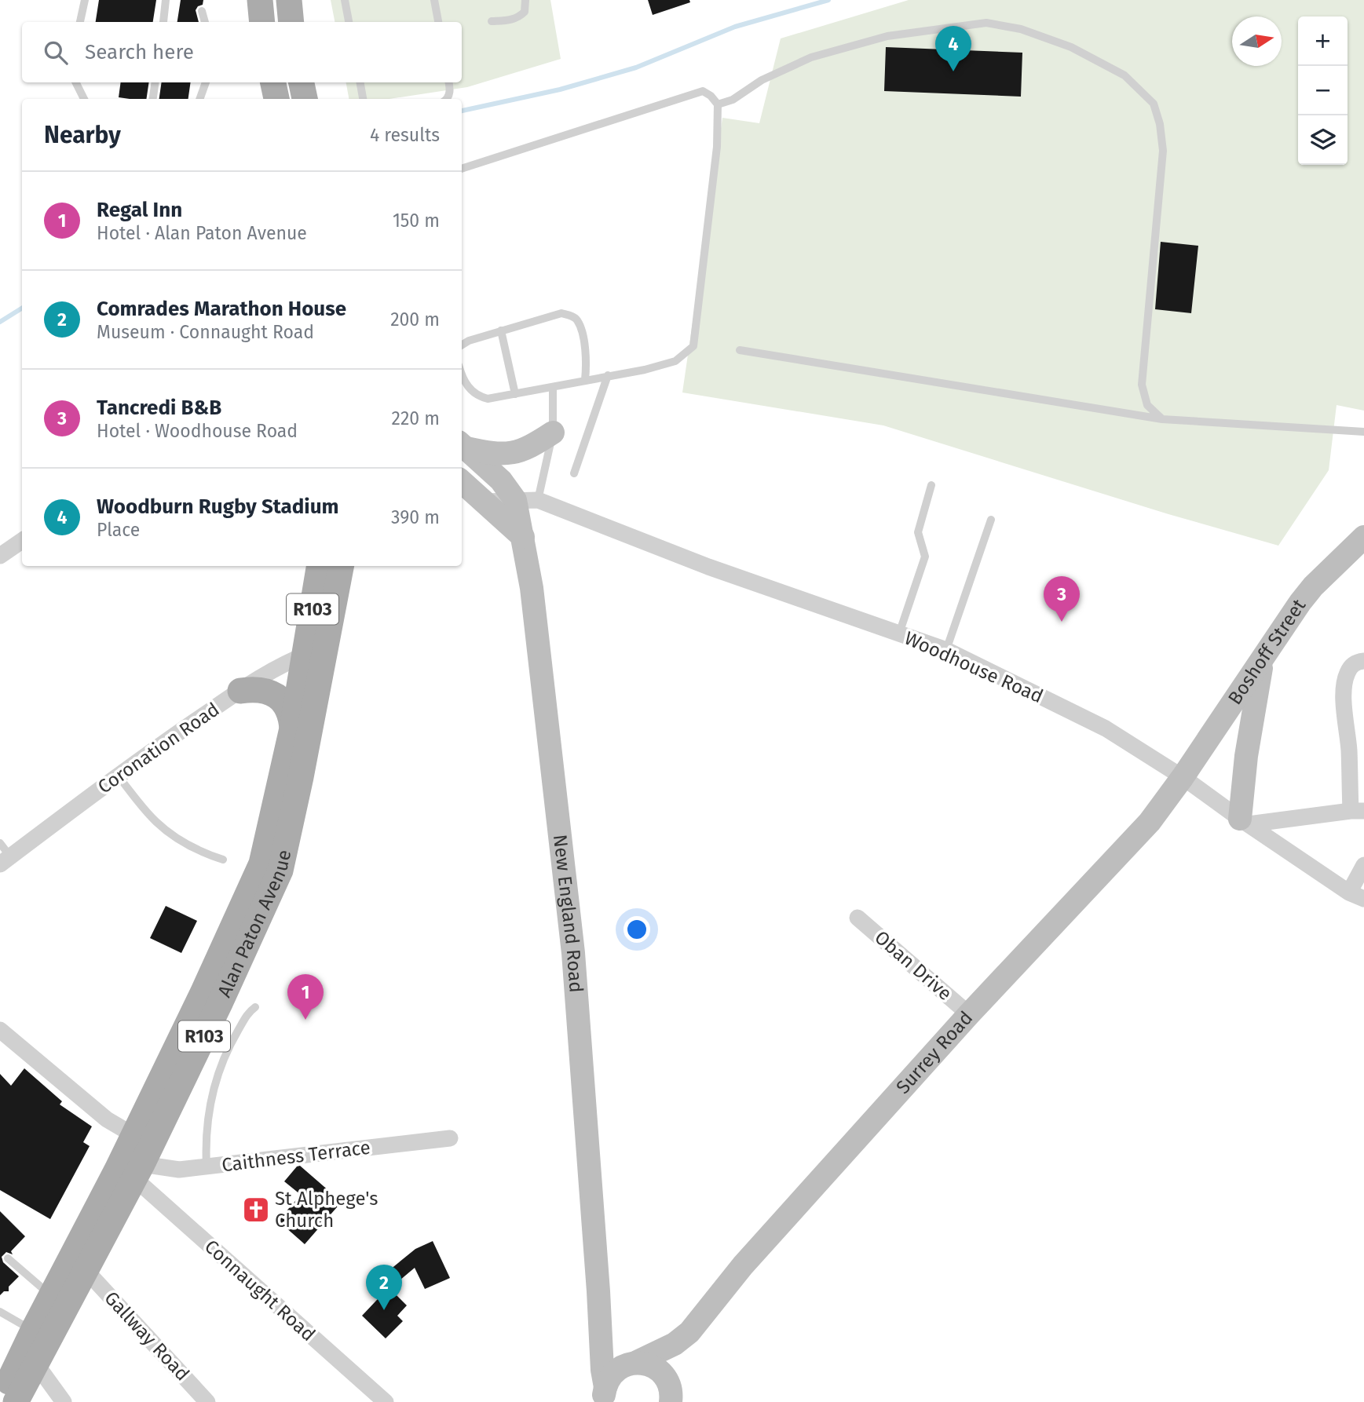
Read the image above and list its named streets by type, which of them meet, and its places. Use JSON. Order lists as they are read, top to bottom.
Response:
{
  "streets": {
    "main road": ["R103", "Alan Paton Avenue"],
    "street": [
      "Boshoff Street",
      "Woodhouse Road",
      "Coronation Road",
      "New England Road",
      "Oban Drive",
      "Surrey Road",
      "Caithness Terrace",
      "Connaught Road",
      "Gallway Road"
    ]
  },
  "crossings": [
    ["Boshoff Street", "Woodhouse Road"],
    ["Boshoff Street", "Surrey Road"],
    ["Woodhouse Road", "New England Road"],
    ["Woodhouse Road", "Surrey Road"],
    ["Coronation Road", "Alan Paton Avenue"],
    ["New England Road", "Surrey Road"],
    ["Alan Paton Avenue", "Caithness Terrace"],
    ["Alan Paton Avenue", "Connaught Road"],
    ["Alan Paton Avenue", "Gallway Road"],
    ["Oban Drive", "Surrey Road"],
    ["Caithness Terrace", "Connaught Road"]
  ],
  "places": {
    "church": ["St Alphege's Church"]
  },
  "north": "right",
  "page": {
    "map_buttons": ["+", "−"],
    "search": "Search here",
    "pins": [
      "4",
      "3",
      "1",
      "2"
    ],
    "heading": ["Nearby", "4 results"],
    "list": [
      {
        "mark": "1",
        "name": "Regal Inn",
        "note": "Hotel · Alan Paton Avenue",
        "value": "150 m"
      },
      {
        "mark": "2",
        "name": "Comrades Marathon House",
        "note": "Museum · Connaught Road",
        "value": "200 m"
      },
      {
        "mark": "3",
        "name": "Tancredi B&B",
        "note": "Hotel · Woodhouse Road",
        "value": "220 m"
      },
      {
        "mark": "4",
        "name": "Woodburn Rugby Stadium",
        "note": "Place",
        "value": "390 m"
      }
    ]
  }
}
